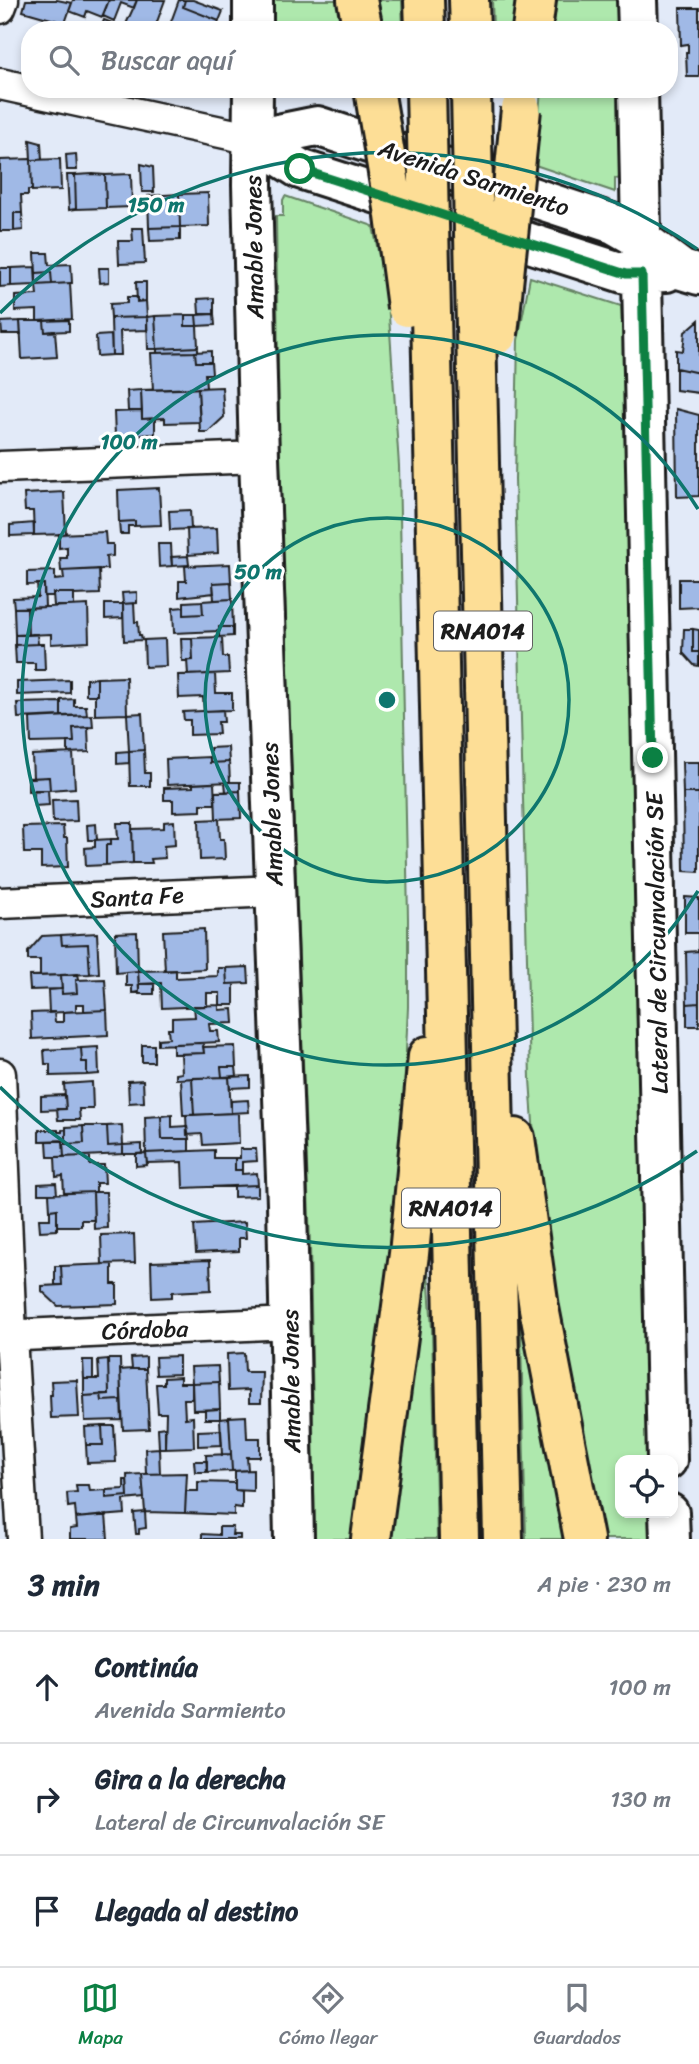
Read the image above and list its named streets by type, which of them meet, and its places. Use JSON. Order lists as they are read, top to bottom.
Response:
{
  "streets": {
    "highway": ["RNA014"],
    "street": [
      "Avenida Sarmiento",
      "Amable Jones",
      "Santa Fe",
      "Lateral de Circunvalación SE",
      "Córdoba"
    ]
  },
  "crossings": [
    ["Avenida Sarmiento", "Amable Jones"],
    ["Avenida Sarmiento", "Lateral de Circunvalación SE"],
    ["Amable Jones", "Santa Fe"],
    ["Amable Jones", "Córdoba"]
  ],
  "page": {
    "search": "Buscar aquí",
    "heading": ["3 min", "A pie · 230 m"],
    "list": [
      ["Continúa", "Avenida Sarmiento", "100 m"],
      ["Gira a la derecha", "Lateral de Circunvalación SE", "130 m"],
      "Llegada al destino"
    ],
    "nav": ["Mapa", "Cómo llegar", "Guardados"]
  },
  "rings": ["150 m", "100 m", "50 m"]
}
